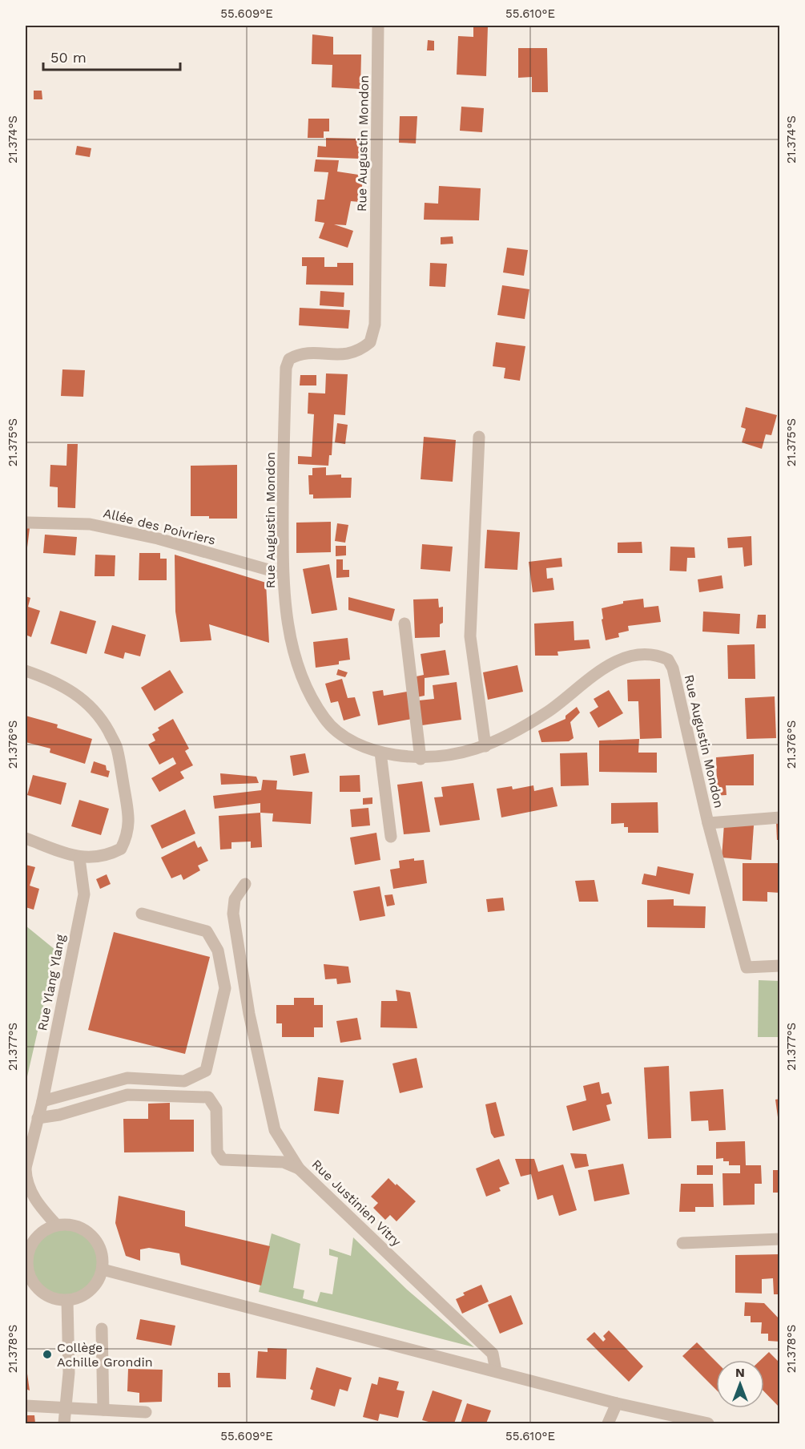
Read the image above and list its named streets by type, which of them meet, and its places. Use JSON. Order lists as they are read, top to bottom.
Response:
{
  "streets": {
    "street": [
      "Rue Augustin Mondon",
      "Allée des Poivriers",
      "Rue Ylang Ylang",
      "Rue Justinien Vitry"
    ]
  },
  "crossings": [
    ["Rue Augustin Mondon", "Allée des Poivriers"]
  ],
  "places": ["Collège Achille Grondin"],
  "scale_bar": "50 m",
  "north": "top",
  "coordinates": [
    "55.609°E",
    "55.610°E",
    "21.374°S",
    "21.375°S",
    "21.376°S",
    "21.377°S",
    "21.378°S"
  ]
}
